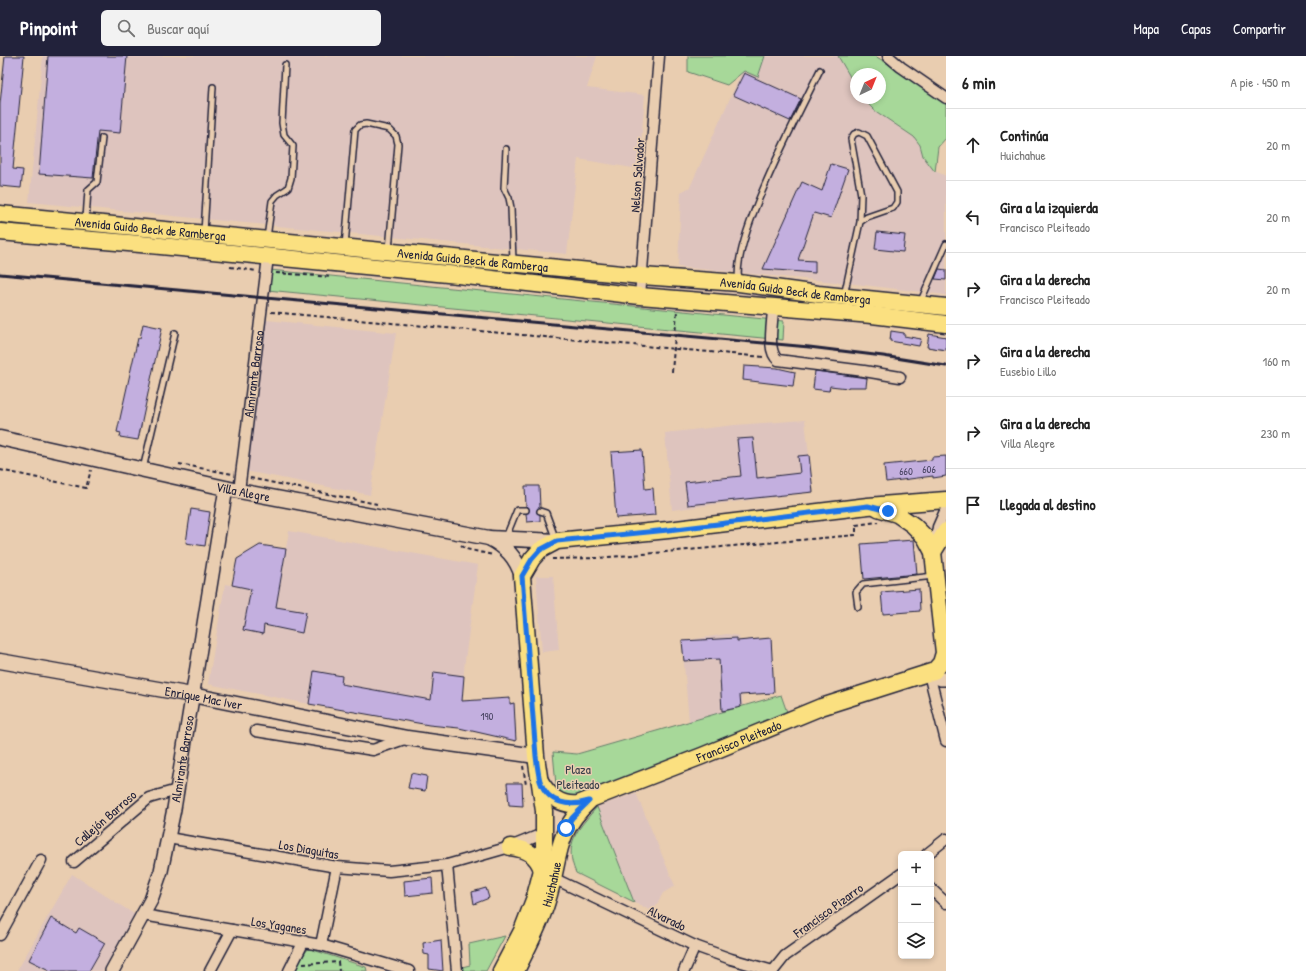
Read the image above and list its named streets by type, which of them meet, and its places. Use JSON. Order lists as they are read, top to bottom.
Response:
{
  "streets": {
    "main road": [
      "Avenida Guido Beck de Ramberga",
      "Villa Alegre",
      "Enrique Mac Iver",
      "Francisco Pleiteado",
      "Huichahue"
    ],
    "street": [
      "Nelson Salvador",
      "Almirante Barroso",
      "Callejón Barroso",
      "Los Diaguitas",
      "Francisco Pizarro",
      "Alvarado",
      "Los Yaganes"
    ]
  },
  "crossings": [
    ["Nelson Salvador", "Avenida Guido Beck de Ramberga"],
    ["Avenida Guido Beck de Ramberga", "Almirante Barroso"],
    ["Almirante Barroso", "Villa Alegre"],
    ["Almirante Barroso", "Enrique Mac Iver"],
    ["Almirante Barroso", "Callejón Barroso"],
    ["Almirante Barroso", "Los Diaguitas"],
    ["Almirante Barroso", "Los Yaganes"],
    ["Villa Alegre", "Huichahue"],
    ["Enrique Mac Iver", "Huichahue"],
    ["Francisco Pleiteado", "Huichahue"],
    ["Huichahue", "Alvarado"],
    ["Francisco Pizarro", "Alvarado"]
  ],
  "parks": ["Plaza Pleiteado"],
  "house_numbers": ["606", "660", "190"],
  "north": "top right",
  "page": {
    "header": "Pinpoint",
    "search": "Buscar aquí",
    "nav": ["Mapa", "Capas", "Compartir"],
    "heading": ["6 min", "A pie · 450 m"],
    "list": [
      ["Continúa", "Huichahue", "20 m"],
      ["Gira a la izquierda", "Francisco Pleiteado", "20 m"],
      ["Gira a la derecha", "Francisco Pleiteado", "20 m"],
      ["Gira a la derecha", "Eusebio Lillo", "160 m"],
      ["Gira a la derecha", "Villa Alegre", "230 m"],
      "Llegada al destino"
    ],
    "map_buttons": ["+", "−"]
  }
}
